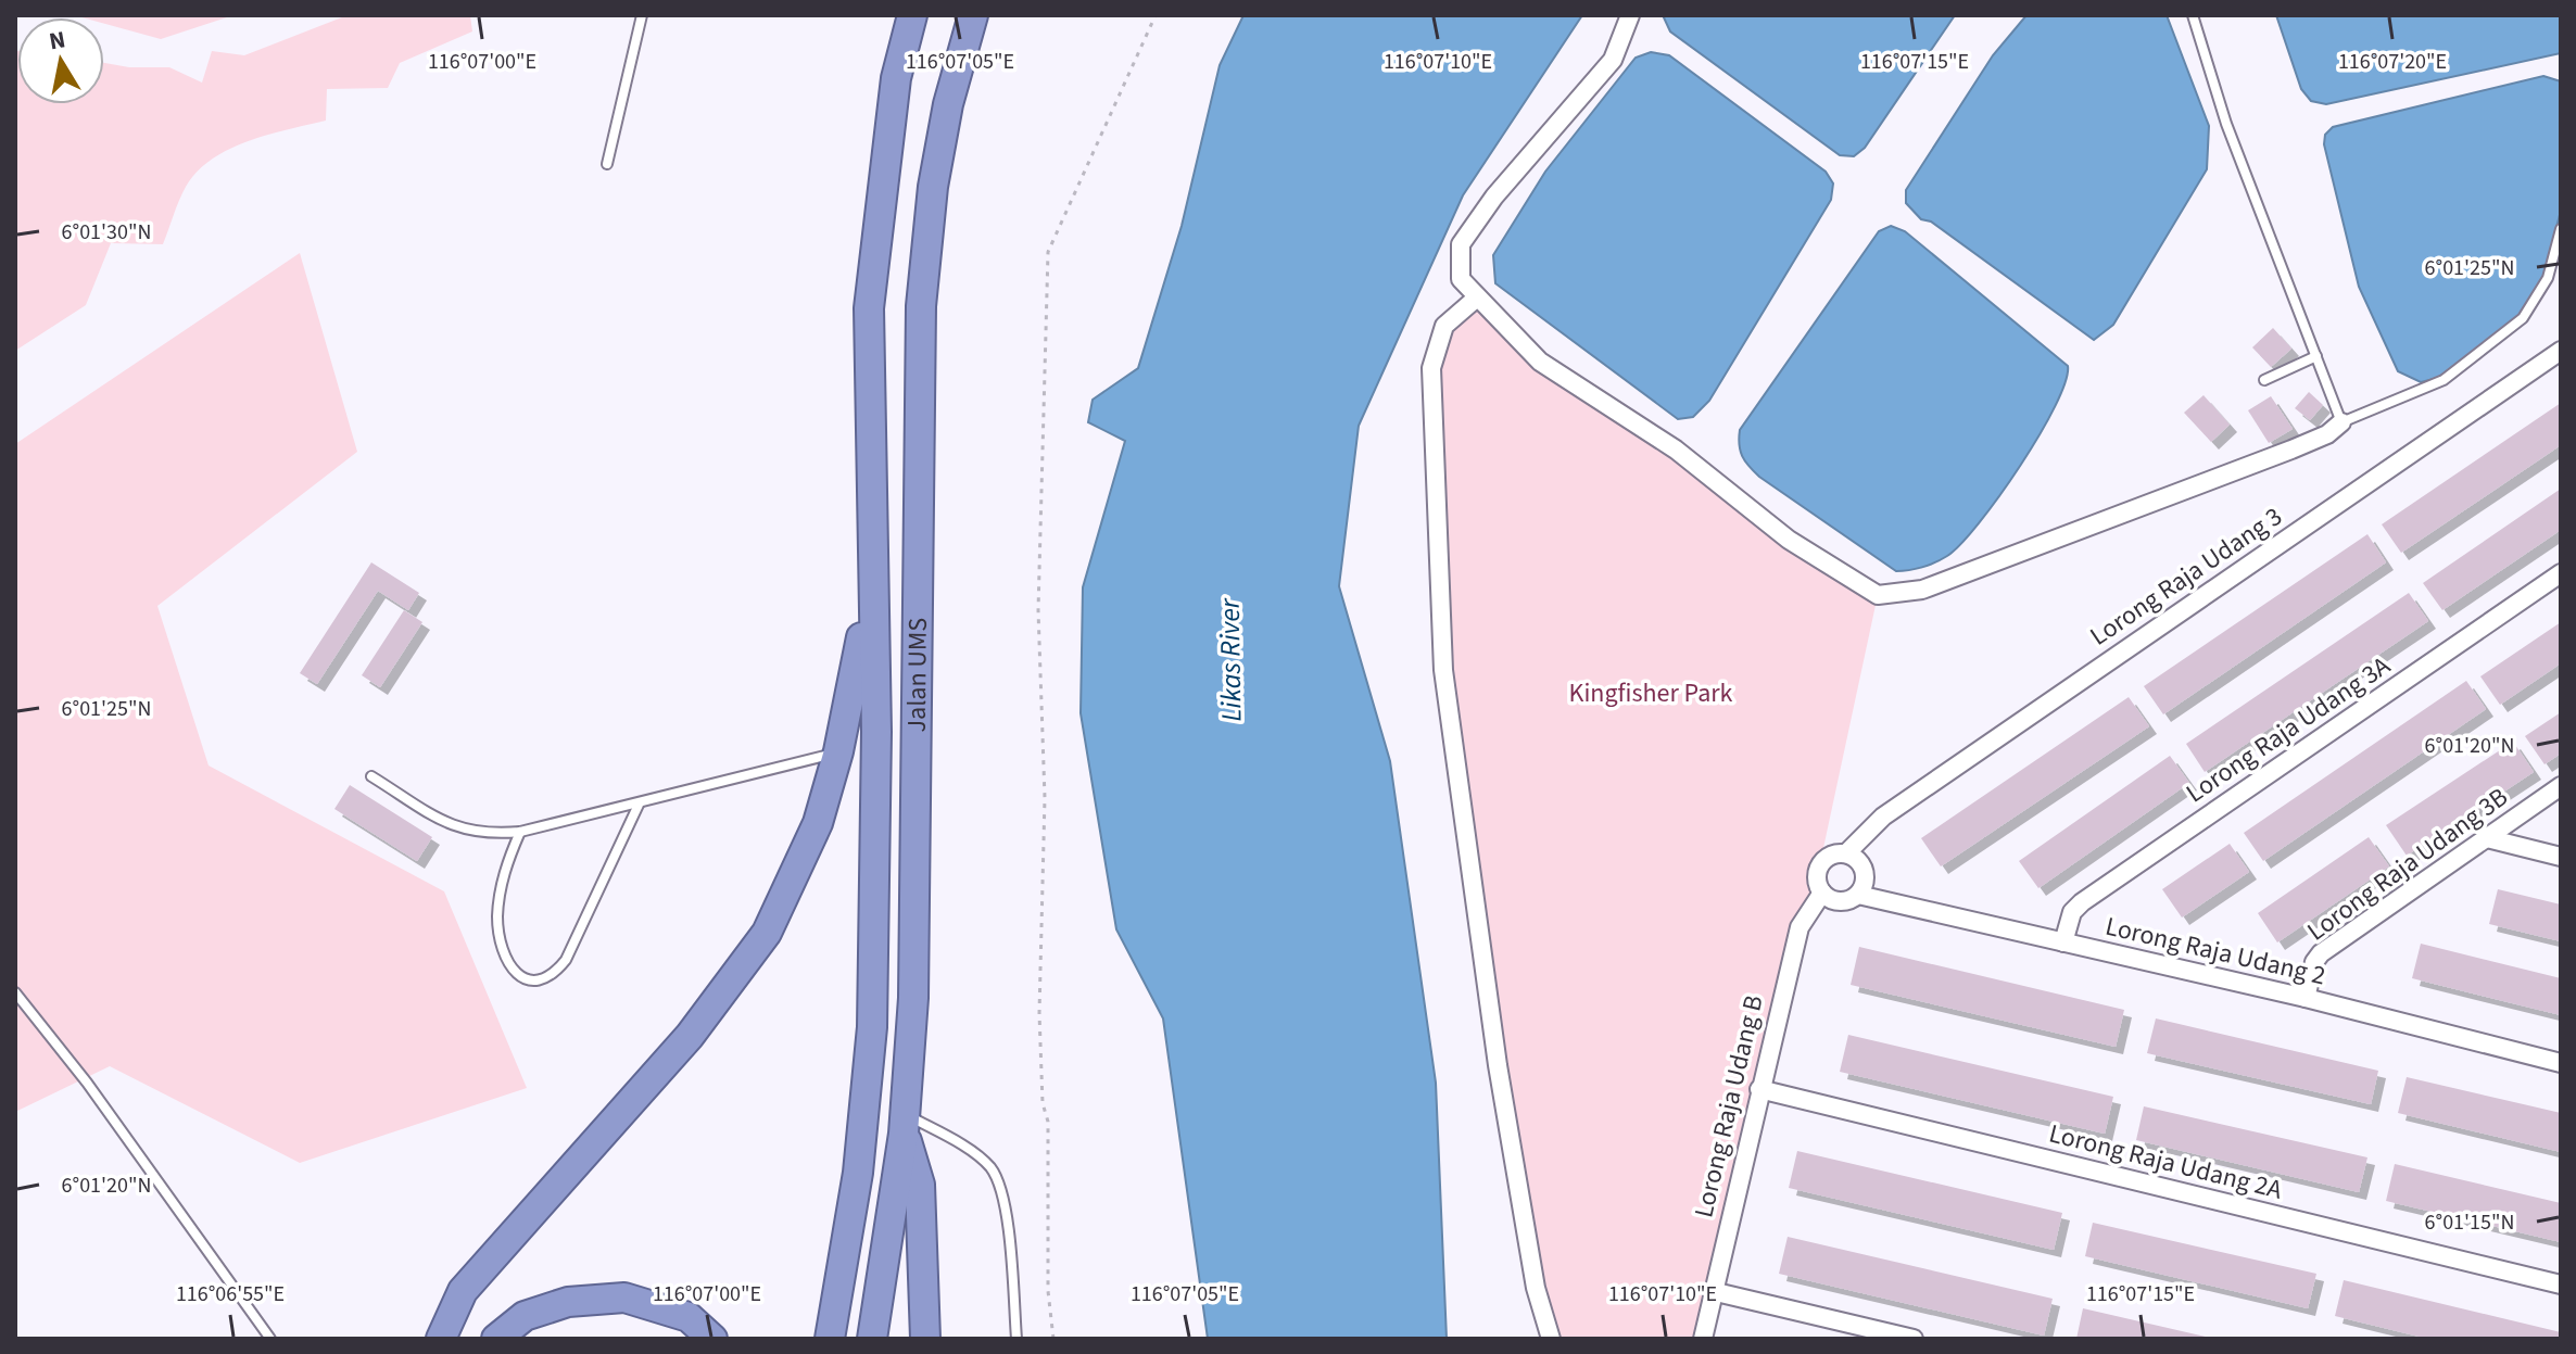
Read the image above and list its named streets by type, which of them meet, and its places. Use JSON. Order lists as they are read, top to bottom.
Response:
{
  "streets": {
    "highway": ["Jalan UMS"],
    "street": [
      "Lorong Raja Udang 3",
      "Lorong Raja Udang 3A",
      "Lorong Raja Udang 3B",
      "Lorong Raja Udang 2",
      "Lorong Raja Udang B",
      "Lorong Raja Udang 2A"
    ]
  },
  "crossings": [
    ["Lorong Raja Udang 3", "Lorong Raja Udang 2"],
    ["Lorong Raja Udang 3", "Lorong Raja Udang B"],
    ["Lorong Raja Udang 3A", "Lorong Raja Udang 2"],
    ["Lorong Raja Udang 3B", "Lorong Raja Udang 2"],
    ["Lorong Raja Udang 2", "Lorong Raja Udang B"],
    ["Lorong Raja Udang B", "Lorong Raja Udang 2A"]
  ],
  "water": ["Likas River"],
  "parks": ["Kingfisher Park"],
  "north": "top",
  "coordinates": [
    "116°07'00\"E",
    "116°07'05\"E",
    "116°07'10\"E",
    "116°07'15\"E",
    "116°07'20\"E",
    "6°01'30\"N",
    "6°01'25\"N",
    "6°01'20\"N",
    "6°01'15\"N",
    "116°06'55\"E"
  ]
}
